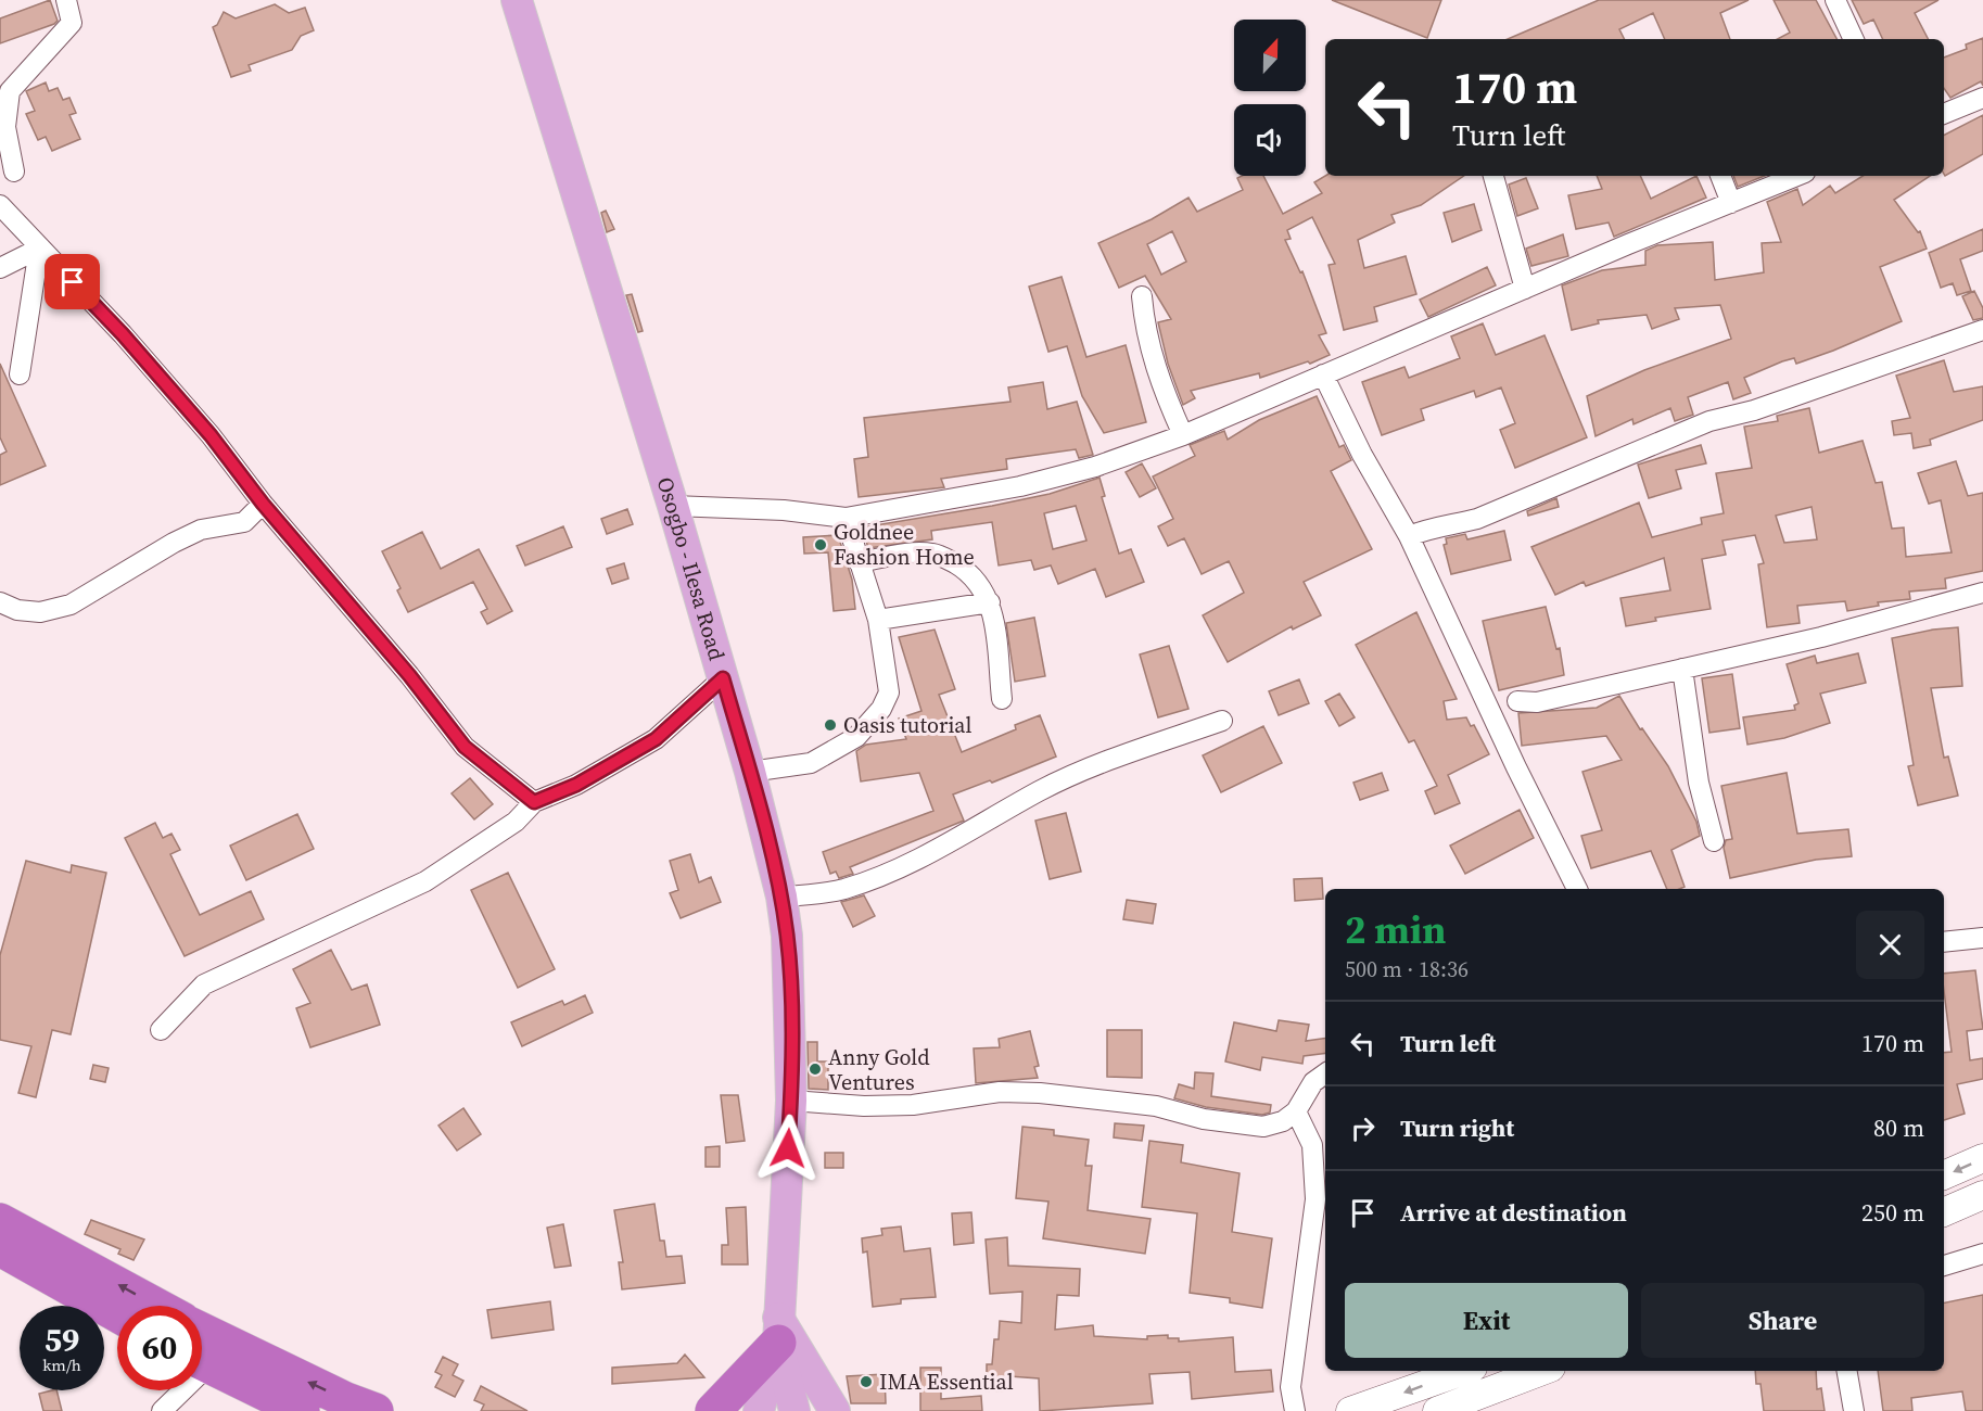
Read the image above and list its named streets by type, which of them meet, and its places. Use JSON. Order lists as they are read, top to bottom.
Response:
{
  "streets": {
    "main road": ["Osogbo - Ilesa Road"]
  },
  "places": [
    "Goldnee Fashion Home",
    "Oasis tutorial",
    "Anny Gold Ventures",
    "IMA Essential"
  ],
  "north": "top",
  "page": {
    "turn": ["170 m", "Turn left"],
    "heading": ["2 min", "500 m · 18:36"],
    "list": [
      {
        "name": "Turn left",
        "value": "170 m"
      },
      {
        "name": "Turn right",
        "value": "80 m"
      },
      {
        "name": "Arrive at destination",
        "value": "250 m"
      }
    ],
    "buttons": ["Exit", "Share"],
    "speed": "59 km/h",
    "limit": "60"
  }
}
